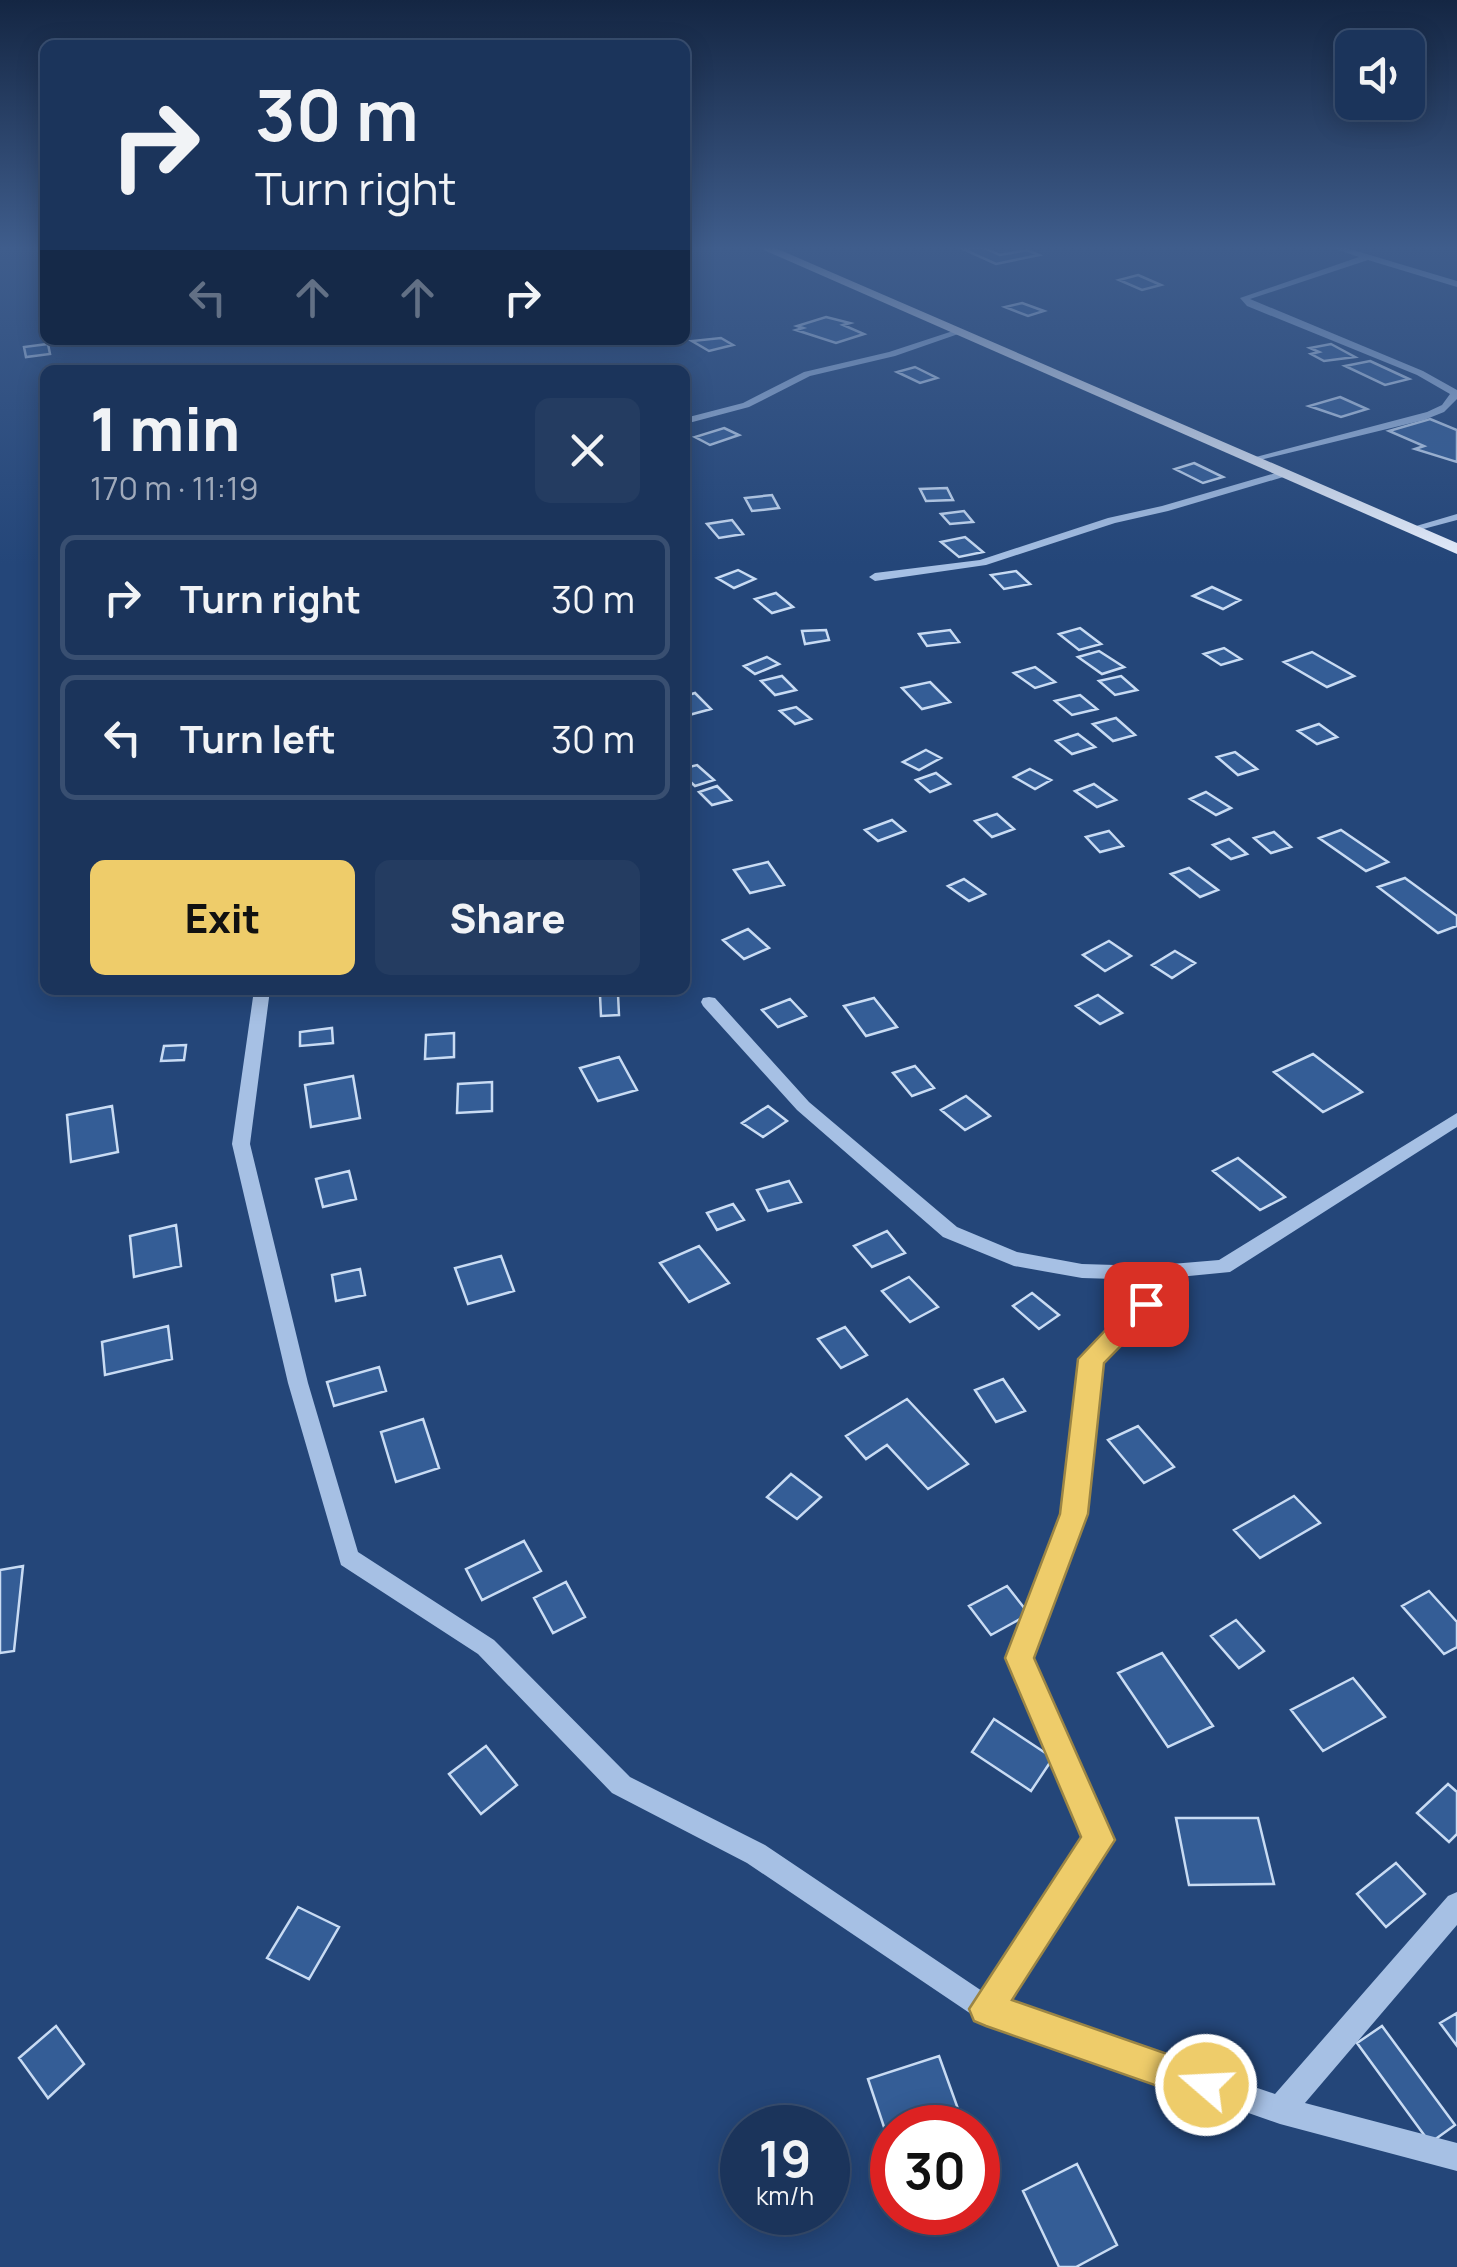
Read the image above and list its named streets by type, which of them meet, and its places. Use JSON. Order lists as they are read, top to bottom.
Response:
{
  "page": {
    "turn": ["30 m", "Turn right"],
    "heading": ["1 min", "170 m · 11:19"],
    "list": [
      {
        "name": "Turn right",
        "value": "30 m"
      },
      {
        "name": "Turn left",
        "value": "30 m"
      }
    ],
    "buttons": ["Exit", "Share"],
    "speed": "19 km/h",
    "limit": "30"
  }
}
